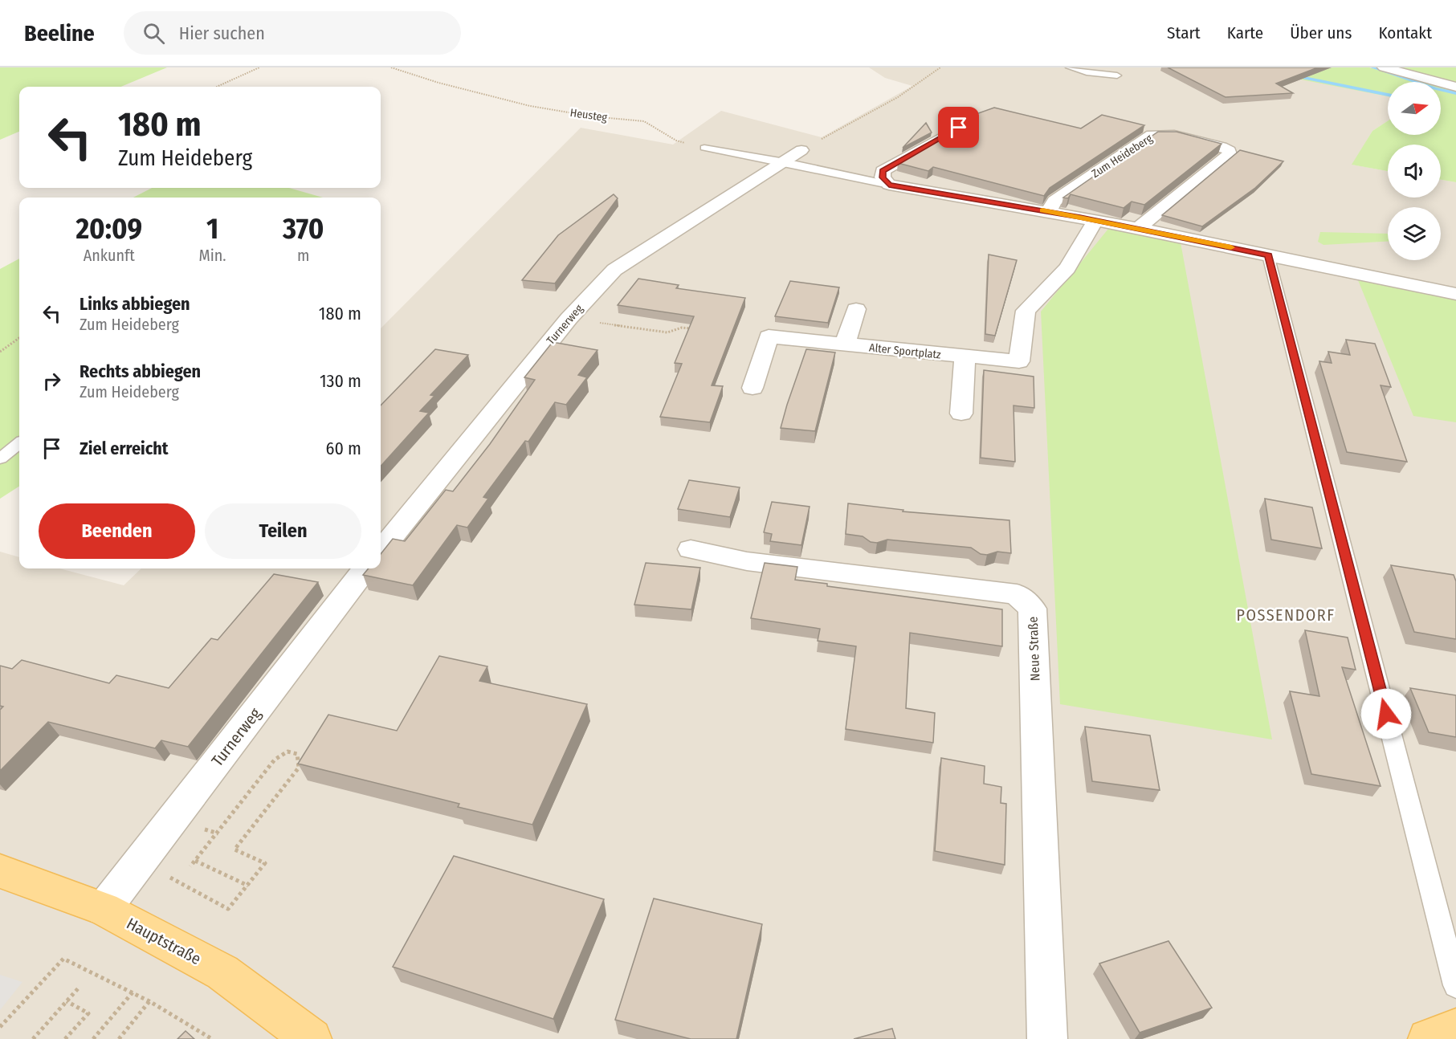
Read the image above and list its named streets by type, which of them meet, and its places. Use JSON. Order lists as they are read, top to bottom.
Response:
{
  "streets": {
    "main road": ["Hauptstraße"],
    "street": [
      "Zum Heideberg",
      "Turnerweg",
      "Alter Sportplatz",
      "Neue Straße"
    ],
    "path": ["Heusteg"]
  },
  "crossings": [
    ["Turnerweg", "Hauptstraße"]
  ],
  "districts": ["POSSENDORF"],
  "north": "right",
  "page": {
    "header": "Beeline",
    "search": "Hier suchen",
    "nav": [
      "Start",
      "Karte",
      "Über uns",
      "Kontakt"
    ],
    "turn": ["180 m", "Zum Heideberg"],
    "eta": [
      "20:09",
      "Ankunft",
      "1",
      "Min.",
      "370",
      "m"
    ],
    "list": [
      {
        "name": "Links abbiegen",
        "note": "Zum Heideberg",
        "value": "180 m"
      },
      {
        "name": "Rechts abbiegen",
        "note": "Zum Heideberg",
        "value": "130 m"
      },
      {
        "name": "Ziel erreicht",
        "value": "60 m"
      }
    ],
    "buttons": ["Beenden", "Teilen"]
  }
}
